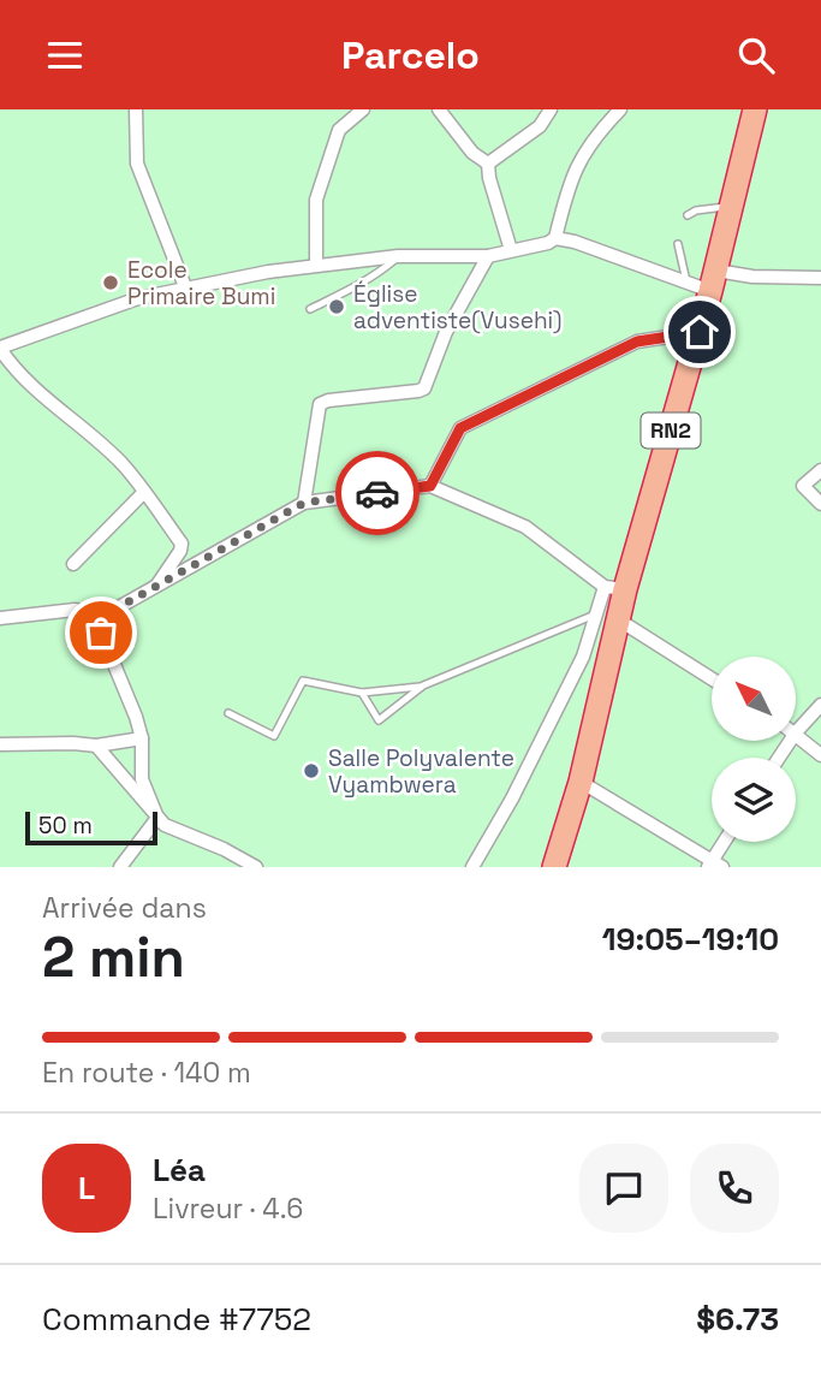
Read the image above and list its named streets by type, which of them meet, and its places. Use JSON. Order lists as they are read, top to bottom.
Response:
{
  "streets": {
    "highway": ["RN2"]
  },
  "places": ["Ecole Primaire Bumi", "Église adventiste(Vusehi)", "Salle Polyvalente Vyambwera"],
  "scale_bar": "50 m",
  "north": "top left",
  "page": {
    "header": "Parcelo",
    "scale": "50 m",
    "heading": ["2 min", "Arrivée dans", "19:05–19:10"],
    "panel": [
      "Léa",
      "Livreur · 4.6",
      "Commande #7752",
      "$6.73"
    ],
    "bar": "En route · 140 m",
    "round": "L"
  }
}
